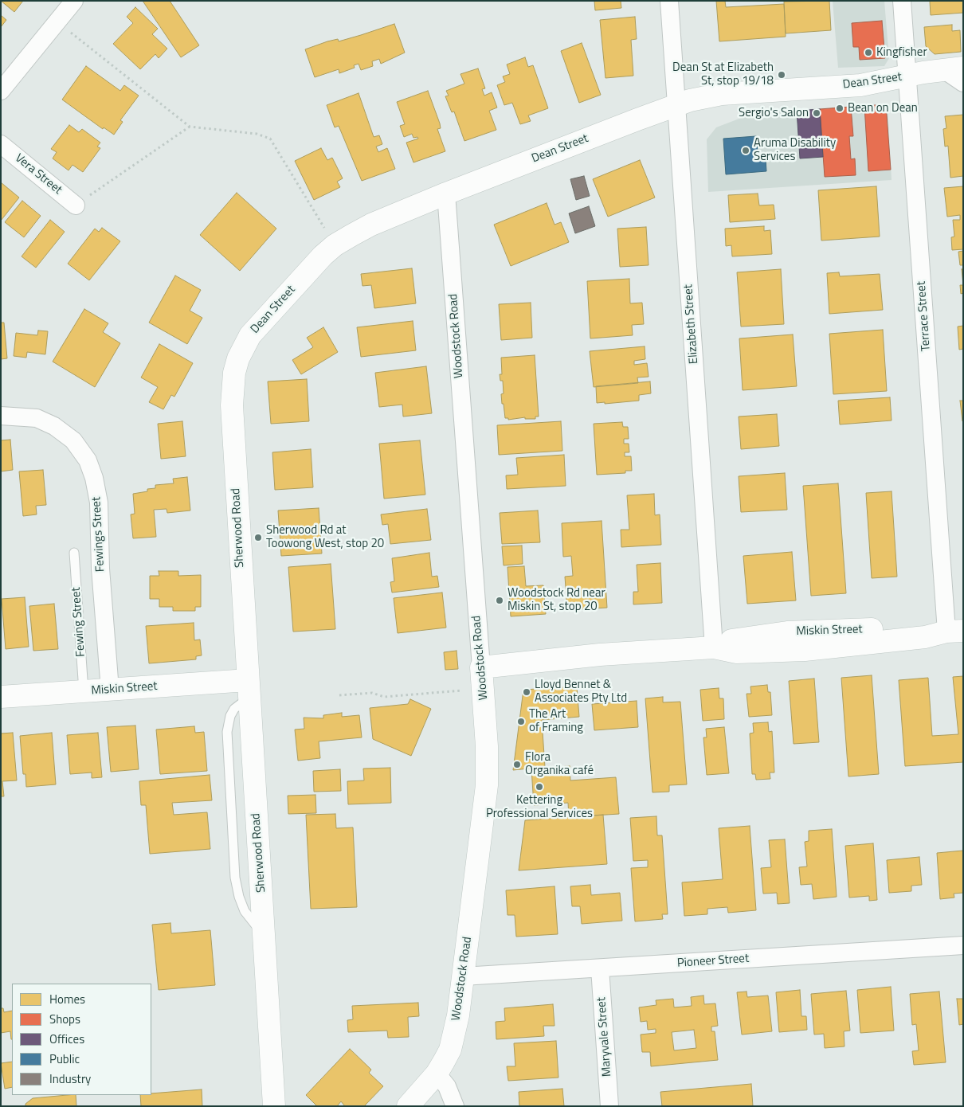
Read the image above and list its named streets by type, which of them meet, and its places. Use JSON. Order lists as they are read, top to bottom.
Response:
{
  "streets": {
    "street": [
      "Dean Street",
      "Vera Street",
      "Terrace Street",
      "Elizabeth Street",
      "Woodstock Road",
      "Sherwood Road",
      "Fewings Street",
      "Miskin Street",
      "Pioneer Street",
      "Maryvale Street"
    ],
    "lane": ["Fewing Street"]
  },
  "crossings": [
    ["Dean Street", "Terrace Street"],
    ["Dean Street", "Elizabeth Street"],
    ["Dean Street", "Woodstock Road"],
    ["Dean Street", "Sherwood Road"],
    ["Terrace Street", "Miskin Street"],
    ["Elizabeth Street", "Miskin Street"],
    ["Woodstock Road", "Miskin Street"],
    ["Woodstock Road", "Pioneer Street"],
    ["Sherwood Road", "Miskin Street"],
    ["Fewings Street", "Miskin Street"],
    ["Fewing Street", "Miskin Street"],
    ["Pioneer Street", "Maryvale Street"]
  ],
  "places": [
    "Kingfisher",
    "Dean St at Elizabeth St, stop 19/18",
    "Bean on Dean",
    "Sergio's Salon",
    "Aruma Disability Services",
    "Sherwood Rd at Toowong West, stop 20",
    "Woodstock Rd near Miskin St, stop 20",
    "Lloyd Bennet & Associates Pty Ltd",
    "The Art of Framing",
    "Flora Organika café",
    "Kettering Professional Services"
  ],
  "legend": [
    "Homes",
    "Shops",
    "Offices",
    "Public",
    "Industry"
  ]
}
